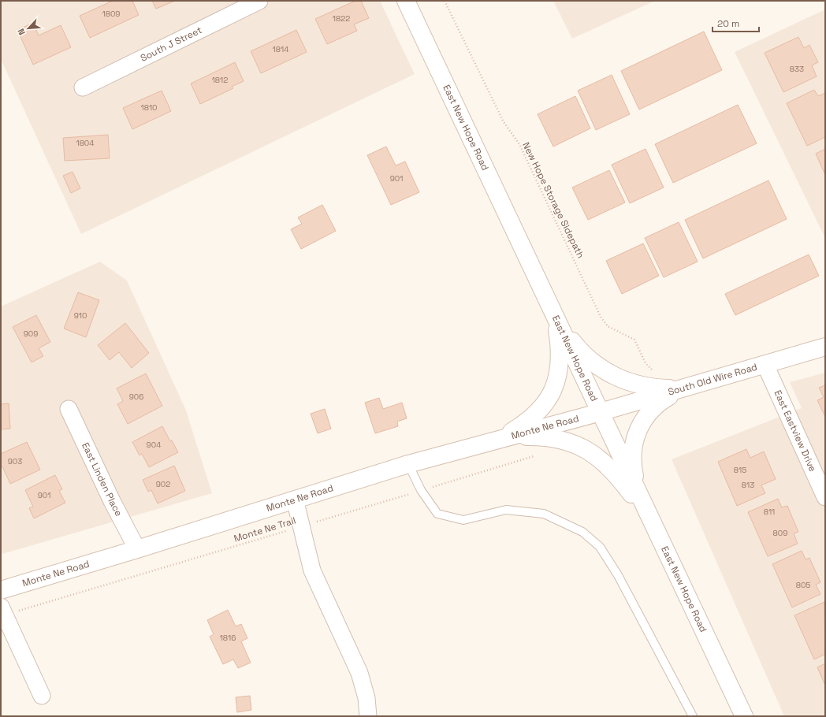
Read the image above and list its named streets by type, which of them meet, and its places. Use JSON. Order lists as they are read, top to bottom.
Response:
{
  "streets": {
    "street": [
      "South J Street",
      "East New Hope Road",
      "South Old Wire Road",
      "Monte Ne Road",
      "East Eastview Drive",
      "East Linden Place"
    ],
    "path": ["New Hope Storage Sidepath", "Monte Ne Trail"]
  },
  "crossings": [
    ["East New Hope Road", "South Old Wire Road"],
    ["East New Hope Road", "Monte Ne Road"],
    ["South Old Wire Road", "Monte Ne Road"],
    ["South Old Wire Road", "East Eastview Drive"],
    ["Monte Ne Road", "East Linden Place"]
  ],
  "house_numbers": [
    "1809",
    "1822",
    "1814",
    "833",
    "1812",
    "1810",
    "1804",
    "901",
    "910",
    "909",
    "906",
    "904",
    "903",
    "815",
    "902",
    "813",
    "901",
    "811",
    "809",
    "805",
    "1816"
  ],
  "scale_bar": "20 m",
  "north": "bottom left"
}
